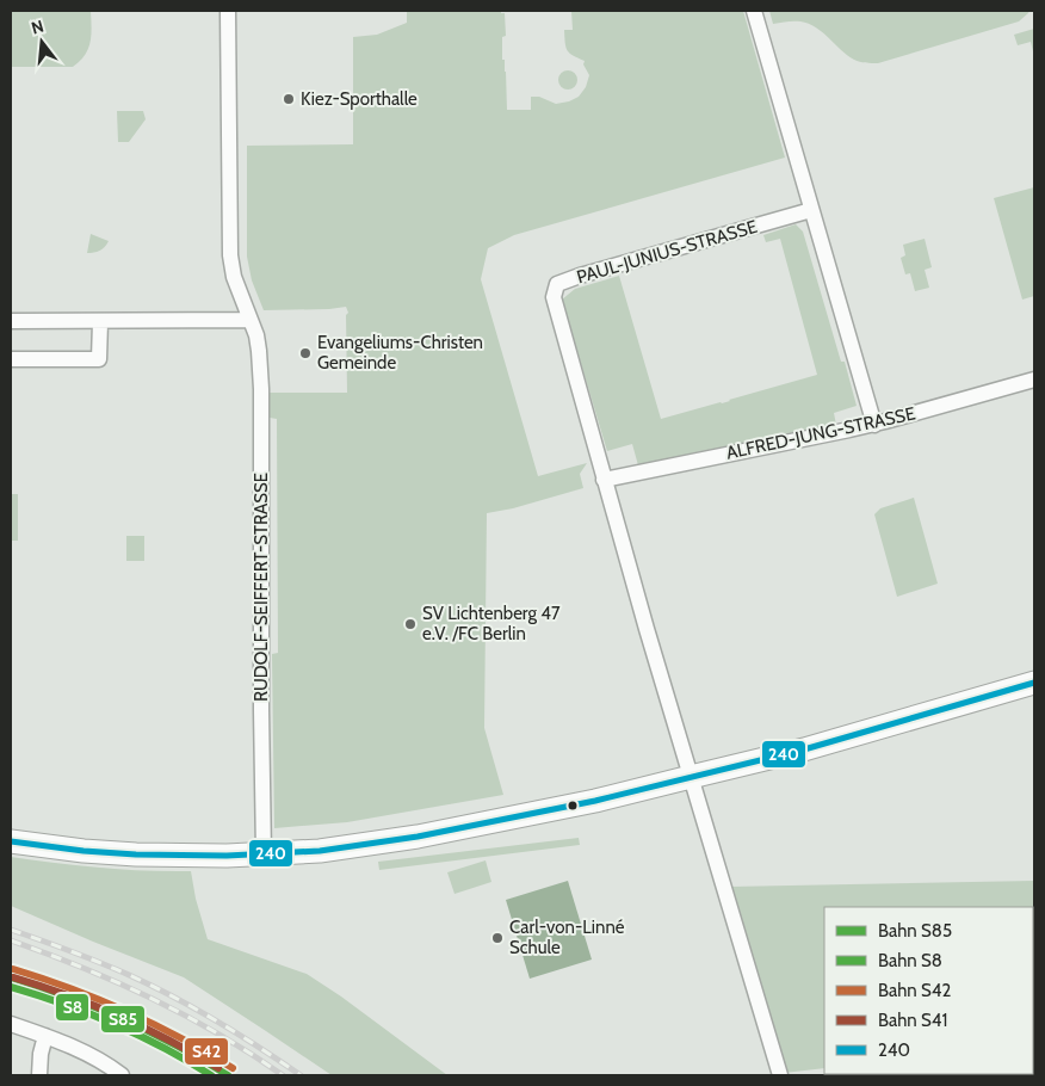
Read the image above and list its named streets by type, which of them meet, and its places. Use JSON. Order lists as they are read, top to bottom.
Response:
{
  "streets": {
    "street": ["PAUL-JUNIUS-STRASSE", "ALFRED-JUNG-STRASSE", "RUDOLF-SEIFFERT-STRASSE"]
  },
  "crossings": [
    ["PAUL-JUNIUS-STRASSE", "ALFRED-JUNG-STRASSE"]
  ],
  "places": [
    "Kiez-Sporthalle",
    "Evangeliums-Christen Gemeinde",
    "SV Lichtenberg 47 e.V. /FC Berlin",
    "Carl-von-Linné Schule"
  ],
  "lines": [
    "transit line 240",
    "rail line S42",
    "rail line S85",
    "rail line S41",
    "rail line S8"
  ],
  "legend": [
    "Bahn S85",
    "Bahn S8",
    "Bahn S42",
    "Bahn S41",
    "240"
  ],
  "north": "top"
}
